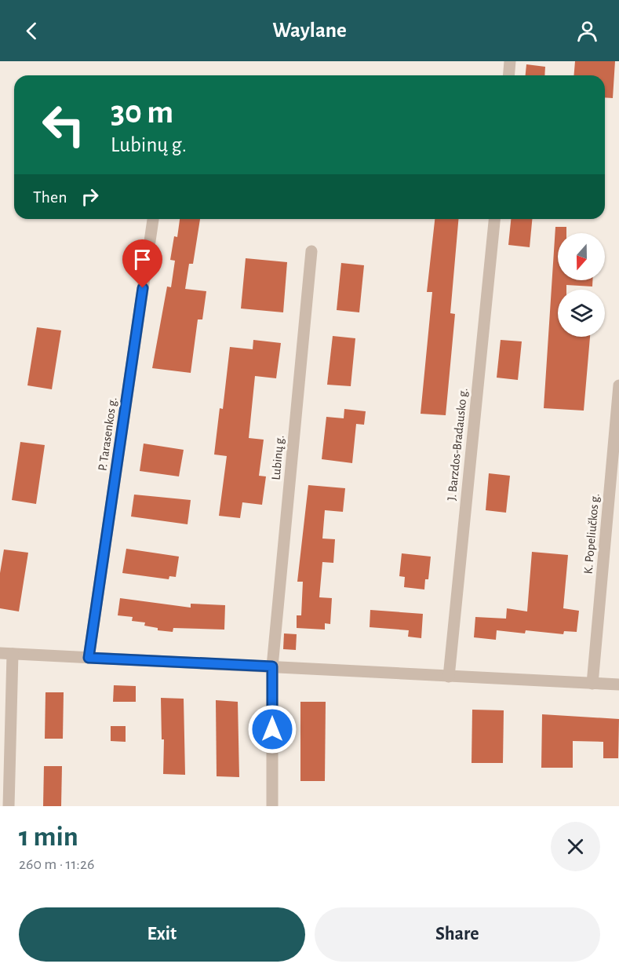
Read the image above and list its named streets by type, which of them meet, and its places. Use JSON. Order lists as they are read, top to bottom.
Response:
{
  "streets": {
    "street": [
      "P. Tarasenkos g.",
      "J. Barzdos-Bradausko g.",
      "Lubinų g.",
      "K. Popeliučkos g."
    ]
  },
  "north": "bottom",
  "page": {
    "header": "Waylane",
    "turn": ["30 m", "Lubinų g."],
    "then": "Then",
    "heading": ["1 min", "260 m · 11:26"],
    "buttons": ["Exit", "Share"]
  }
}
